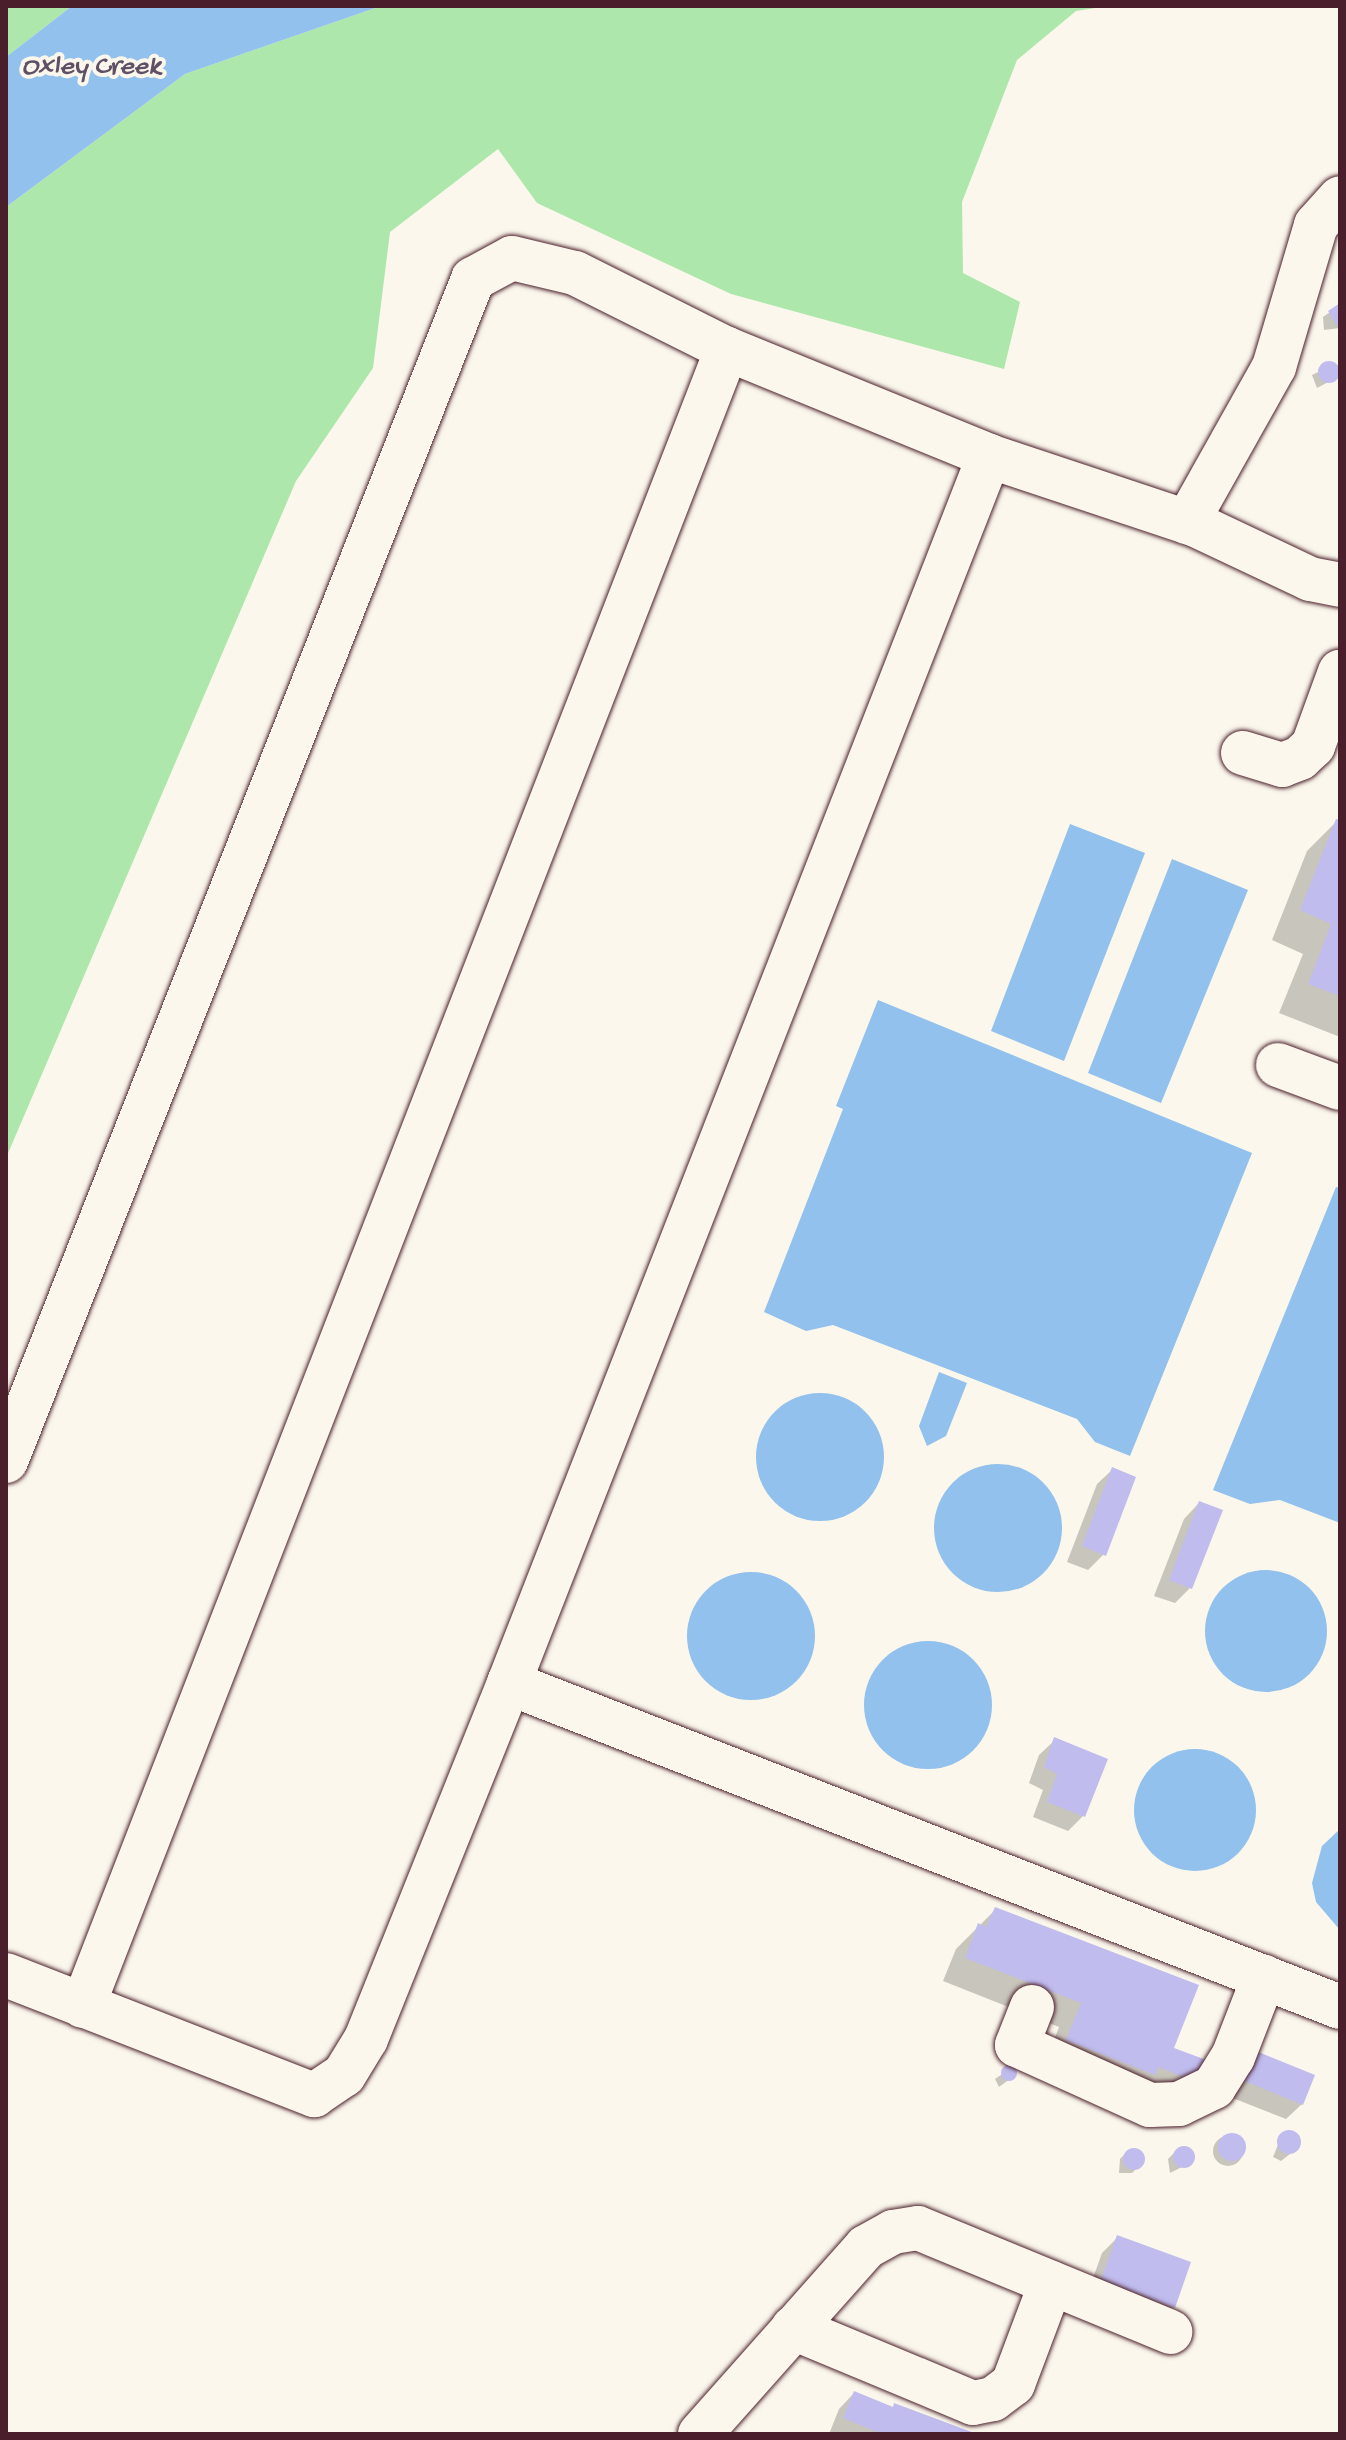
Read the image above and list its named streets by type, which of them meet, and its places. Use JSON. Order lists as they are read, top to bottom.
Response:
{
  "water": ["Oxley Creek"]
}
